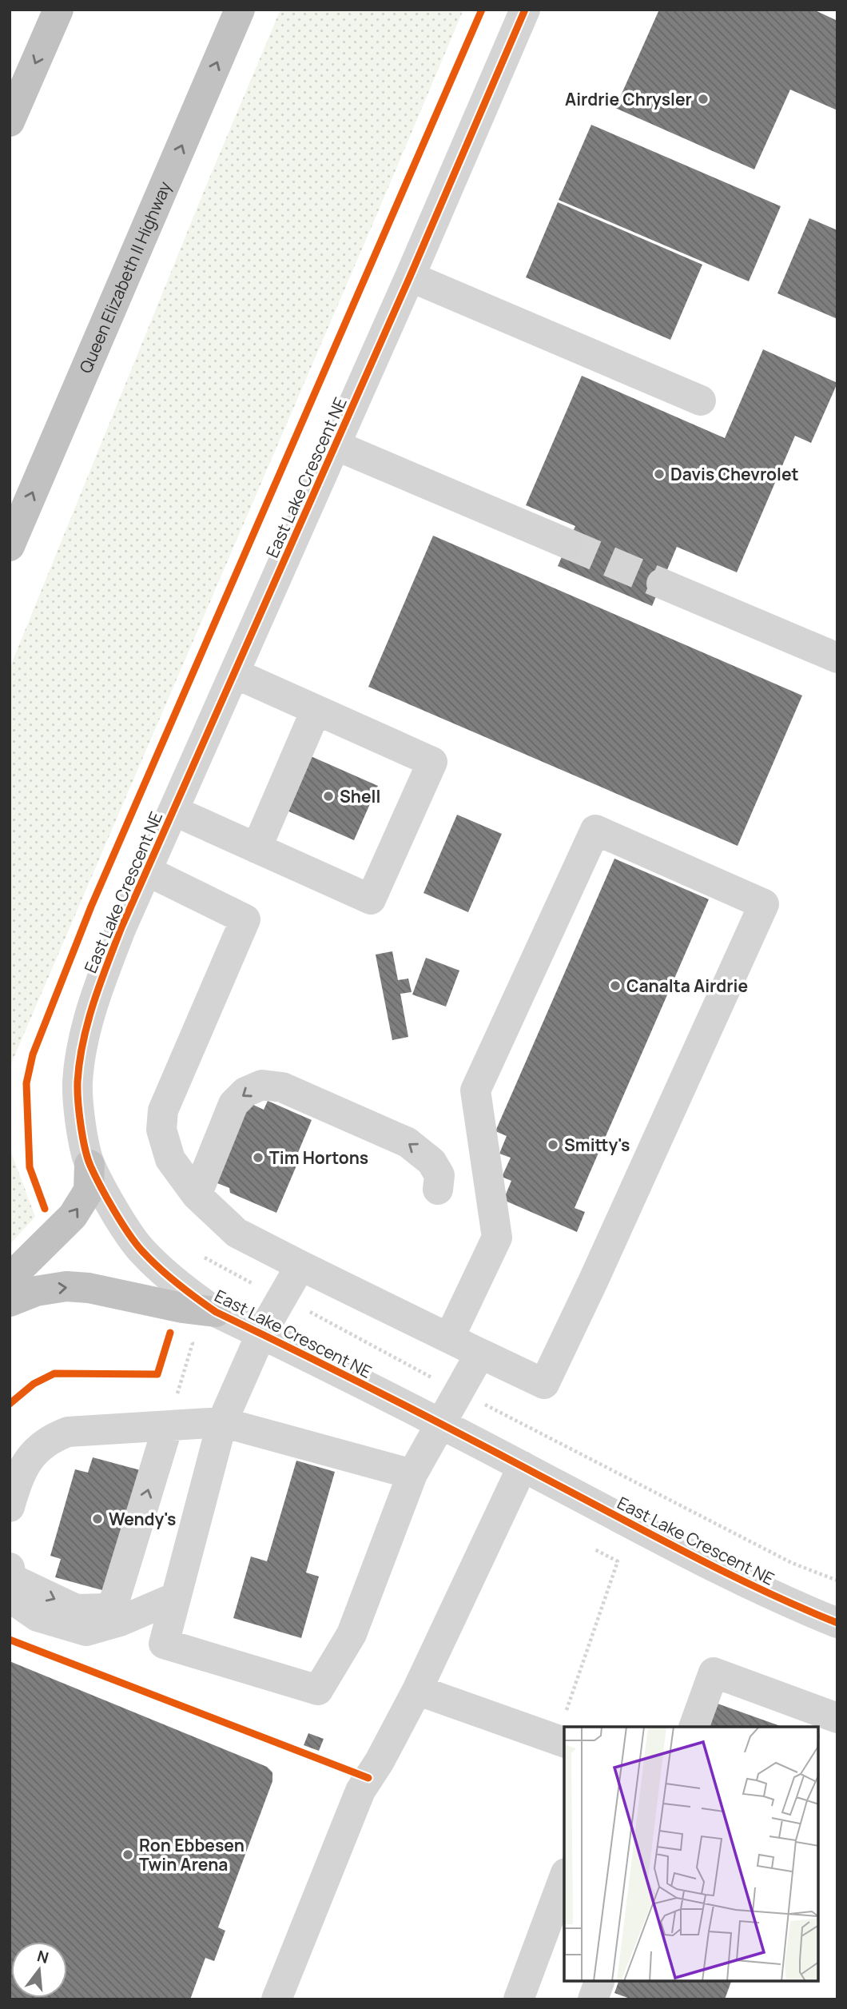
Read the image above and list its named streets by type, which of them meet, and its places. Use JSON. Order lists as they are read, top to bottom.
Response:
{
  "streets": {
    "highway": ["Queen Elizabeth II Highway"],
    "street": ["East Lake Crescent NE"]
  },
  "one_way": ["Queen Elizabeth II Highway"],
  "places": [
    "Airdrie Chrysler",
    "Davis Chevrolet",
    "Shell",
    "Canalta Airdrie",
    "Smitty's",
    "Tim Hortons",
    "Wendy's",
    "Ron Ebbesen Twin Arena"
  ],
  "north": "top"
}
